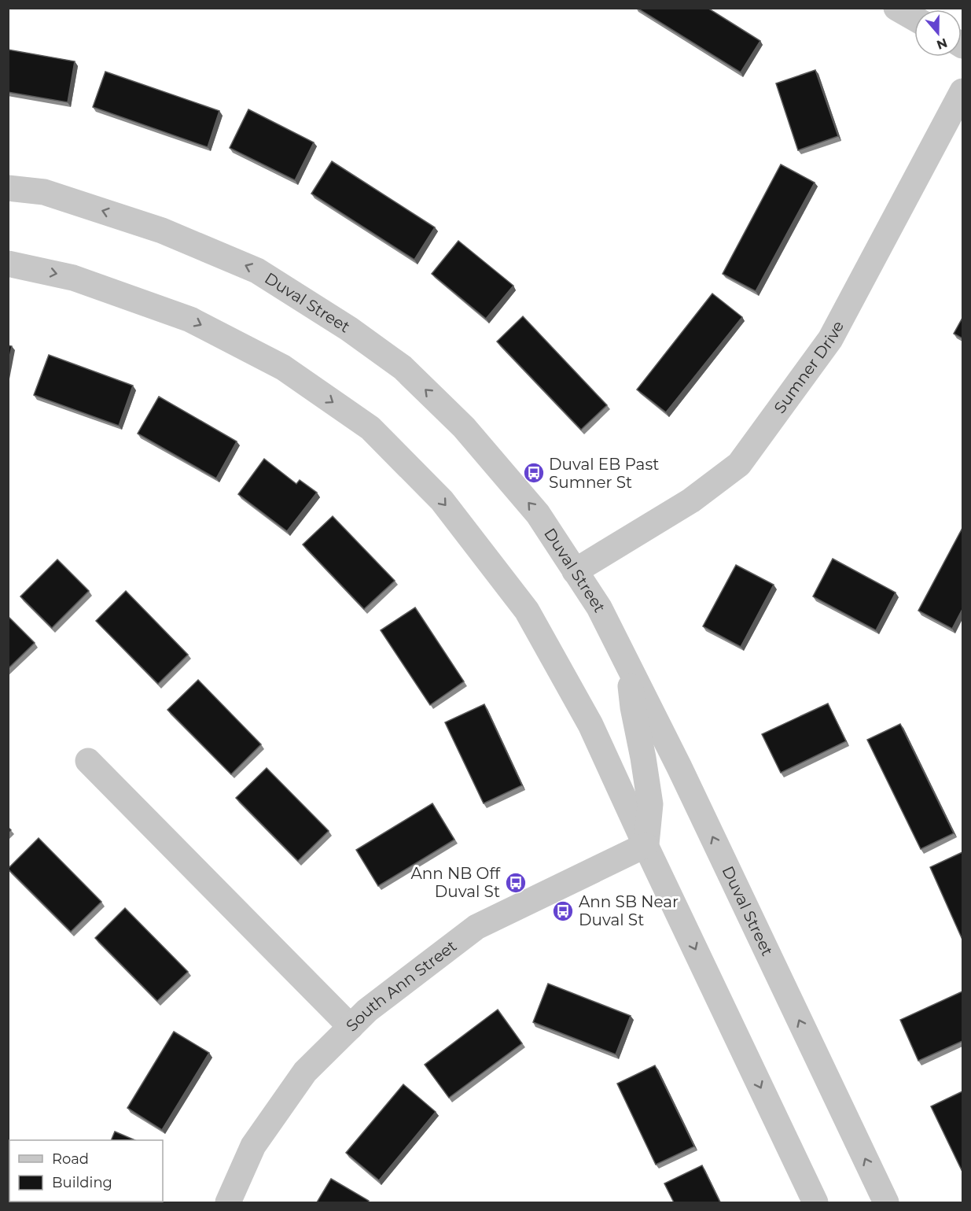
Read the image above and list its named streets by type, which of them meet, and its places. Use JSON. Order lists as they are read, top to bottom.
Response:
{
  "streets": {
    "street": ["Duval Street", "Sumner Drive", "South Ann Street"]
  },
  "crossings": [
    ["Duval Street", "Sumner Drive"]
  ],
  "places": {
    "bus stop": ["Duval EB Past Sumner St", "Ann NB Off Duval St", "Ann SB Near Duval St"]
  },
  "legend": ["Road", "Building"],
  "north": "bottom"
}
